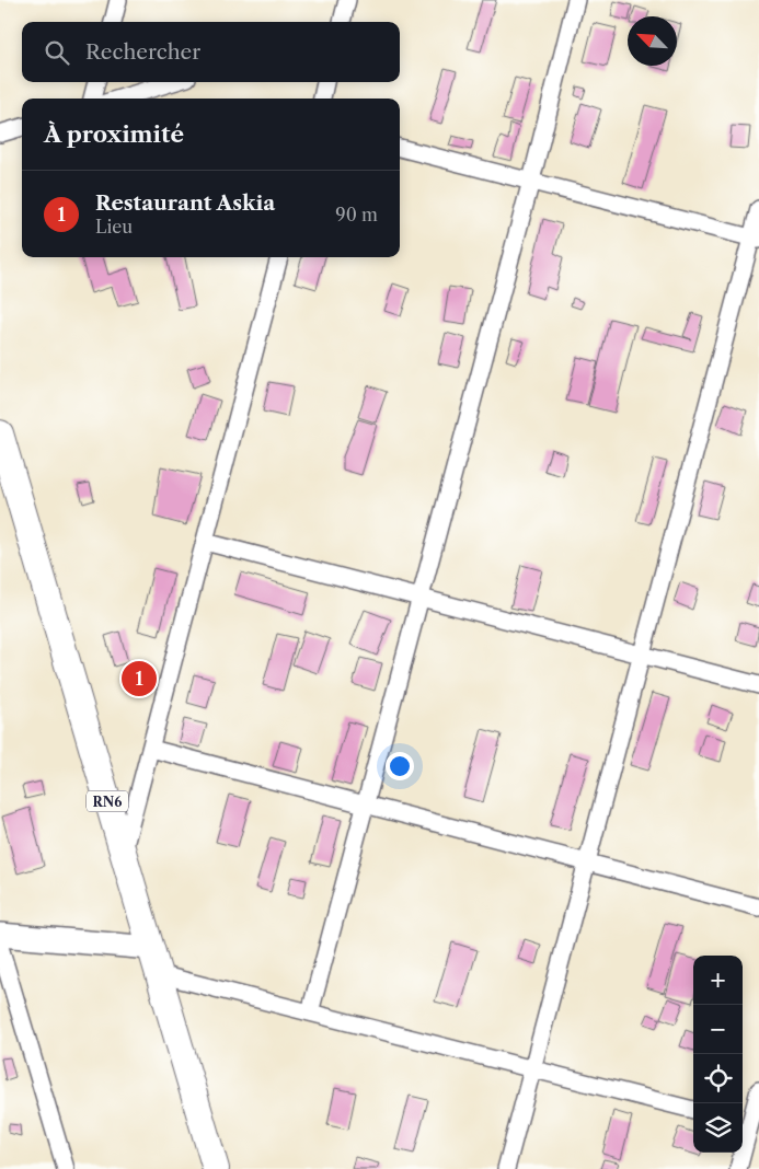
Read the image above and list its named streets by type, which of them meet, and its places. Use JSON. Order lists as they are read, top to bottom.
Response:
{
  "streets": {
    "main road": ["RN6"]
  },
  "north": "top left",
  "page": {
    "search": "Rechercher",
    "heading": "À proximité",
    "list": [
      {
        "mark": "1",
        "name": "Restaurant Askia",
        "note": "Lieu",
        "value": "90 m"
      }
    ],
    "pins": "1",
    "map_buttons": ["+", "−"]
  }
}
